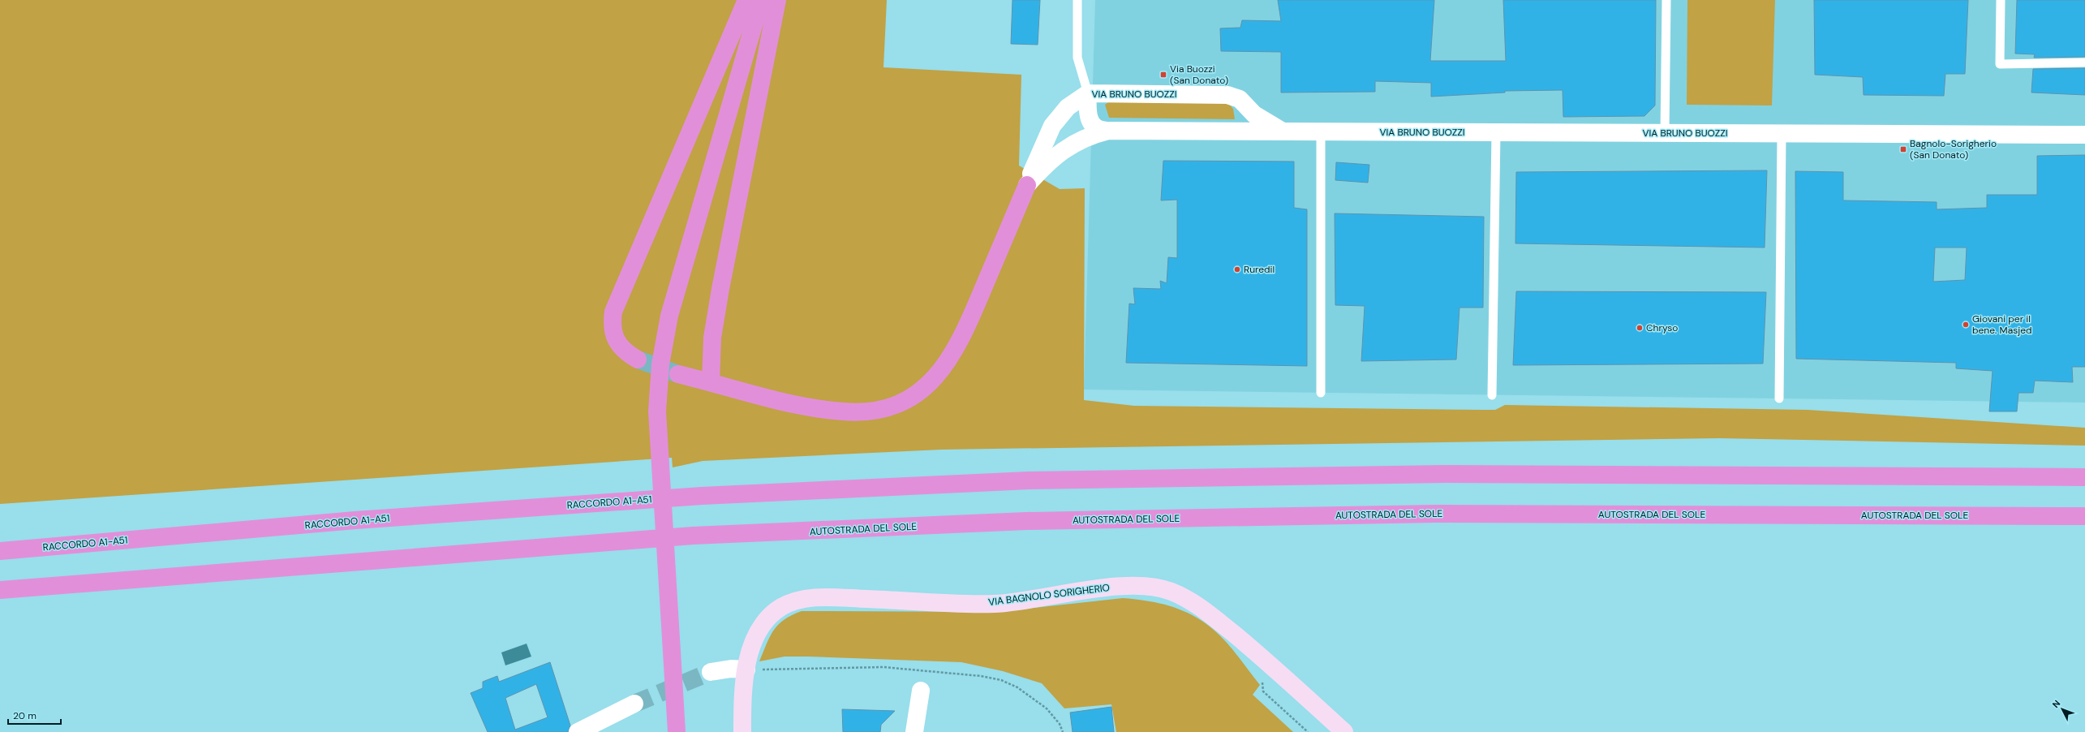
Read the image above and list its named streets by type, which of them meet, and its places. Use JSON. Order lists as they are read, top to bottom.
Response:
{
  "streets": {
    "highway": ["RACCORDO A1-A51", "AUTOSTRADA DEL SOLE"],
    "street": ["VIA BRUNO BUOZZI", "VIA BAGNOLO SORIGHERIO"]
  },
  "places": {
    "transit": ["Via Buozzi (San Donato)", "Bagnolo-Sorigherio (San Donato)"],
    "other": ["Ruredil", "Giovani per il bene. Masjed", "Chryso"]
  },
  "scale_bar": "20 m",
  "north": "top left"
}
